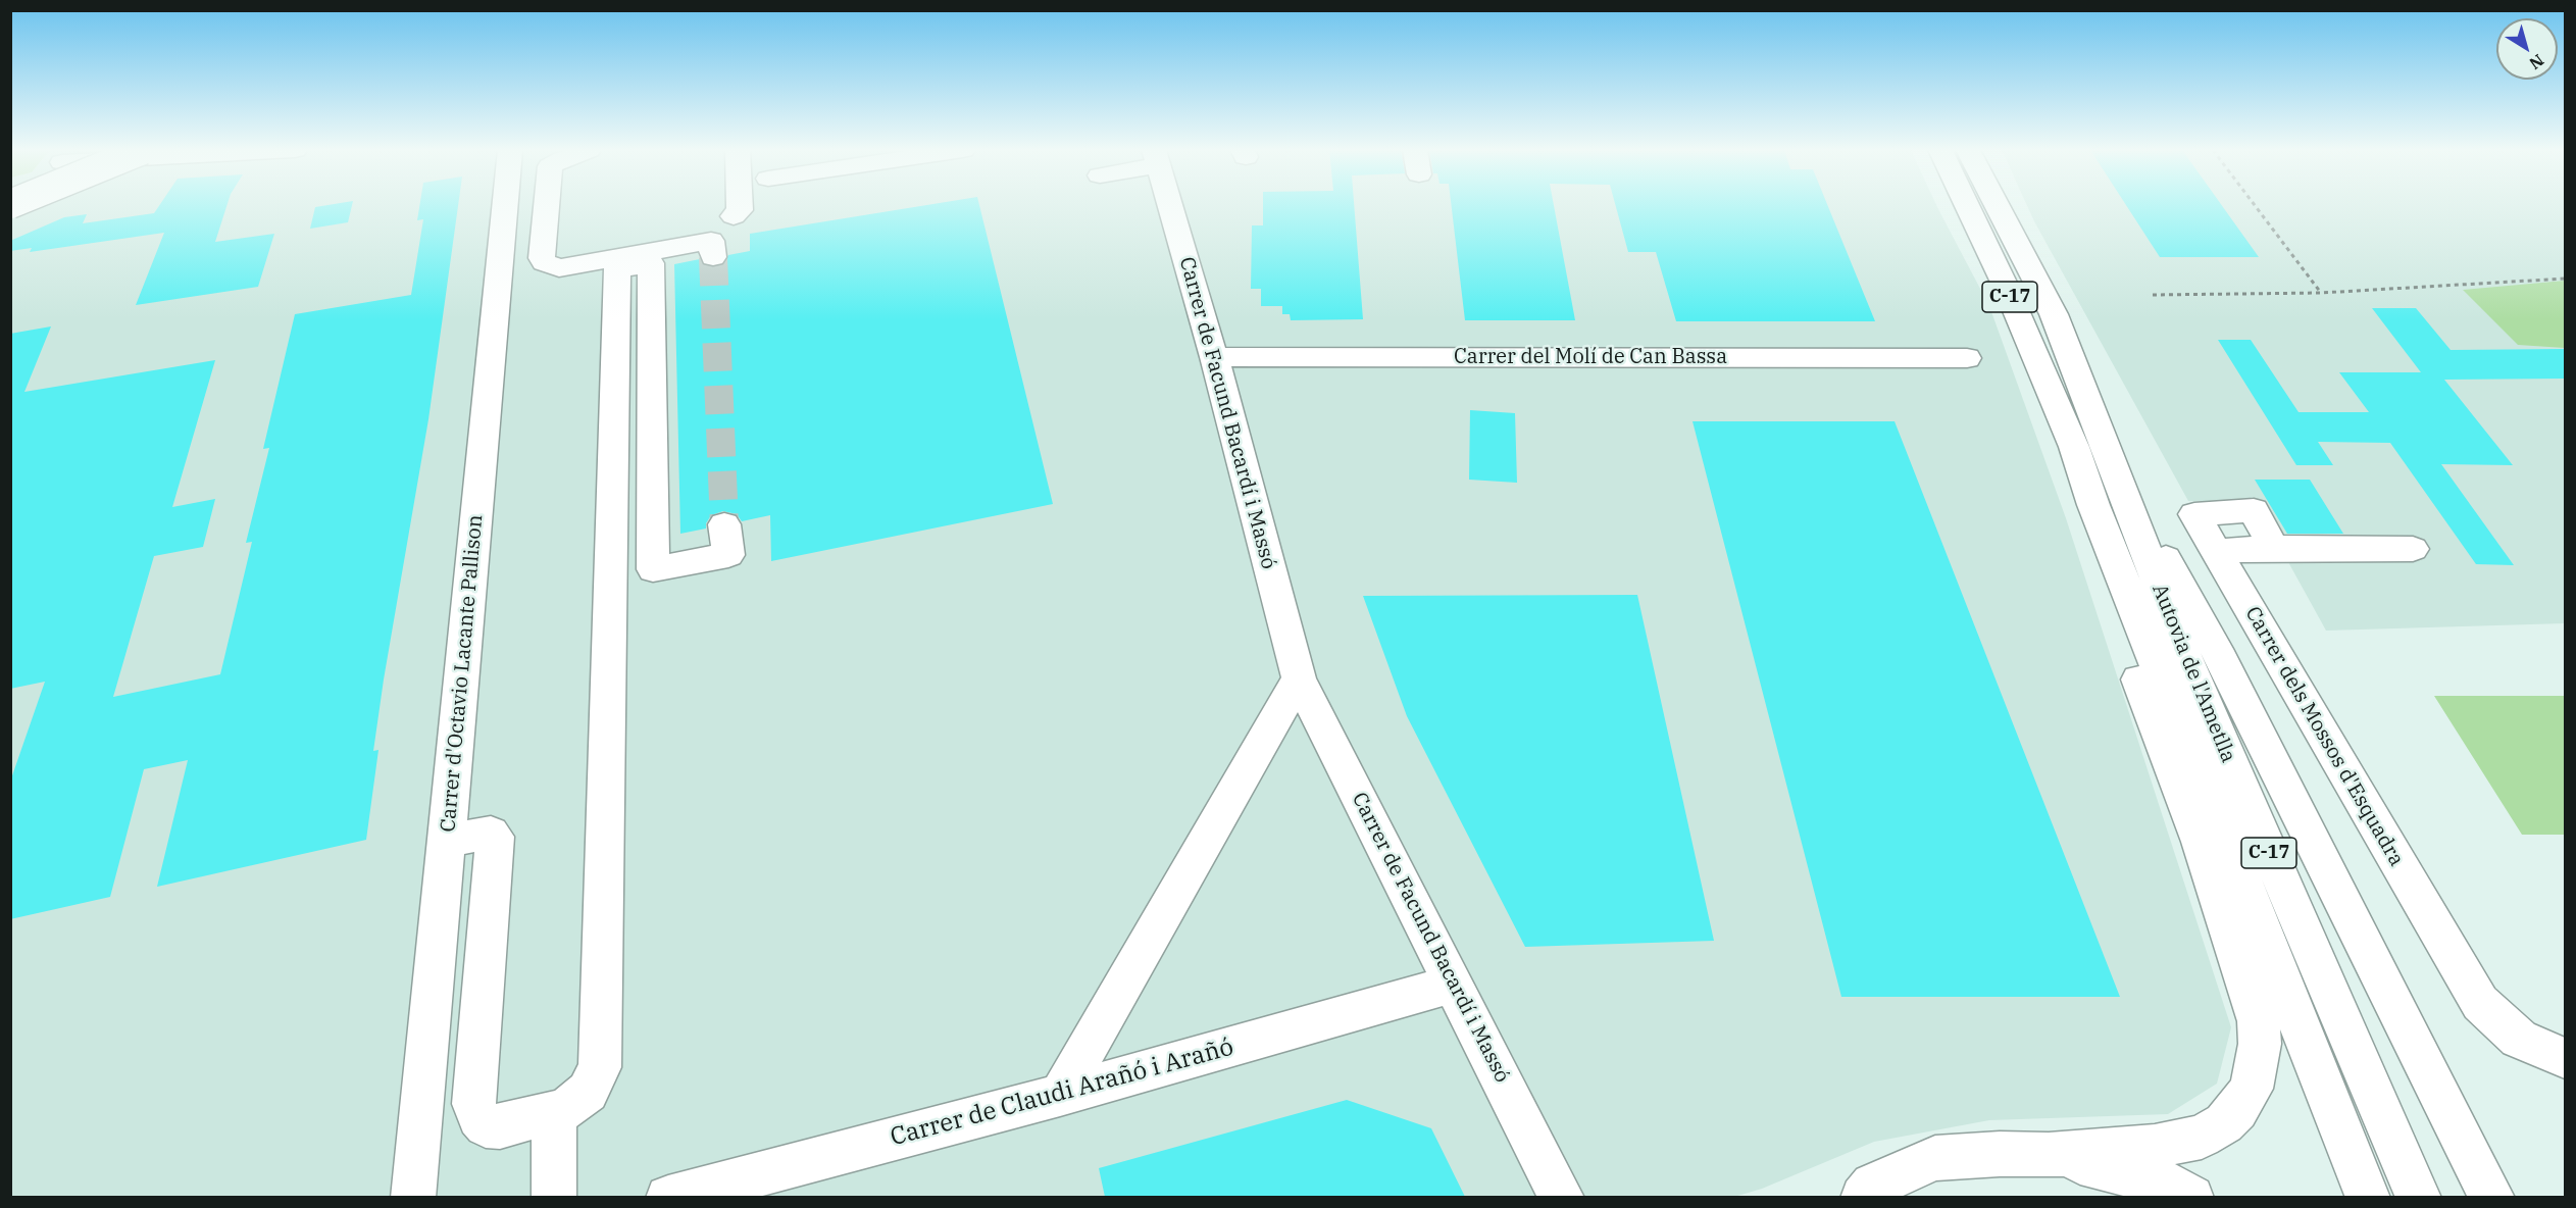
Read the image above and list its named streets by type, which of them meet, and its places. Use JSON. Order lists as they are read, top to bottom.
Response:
{
  "streets": {
    "main road": [
      "C-17",
      "Carrer del Molí de Can Bassa",
      "Carrer de Facund Bacardí i Massó",
      "Carrer d'Octavio Lacante Pallison",
      "Autovia de l'Ametlla",
      "Carrer dels Mossos d'Esquadra",
      "Carrer de Claudi Arañó i Arañó"
    ]
  },
  "crossings": [
    ["Carrer del Molí de Can Bassa", "Carrer de Facund Bacardí i Massó"],
    ["Carrer de Facund Bacardí i Massó", "Carrer de Claudi Arañó i Arañó"]
  ],
  "north": "bottom right"
}
